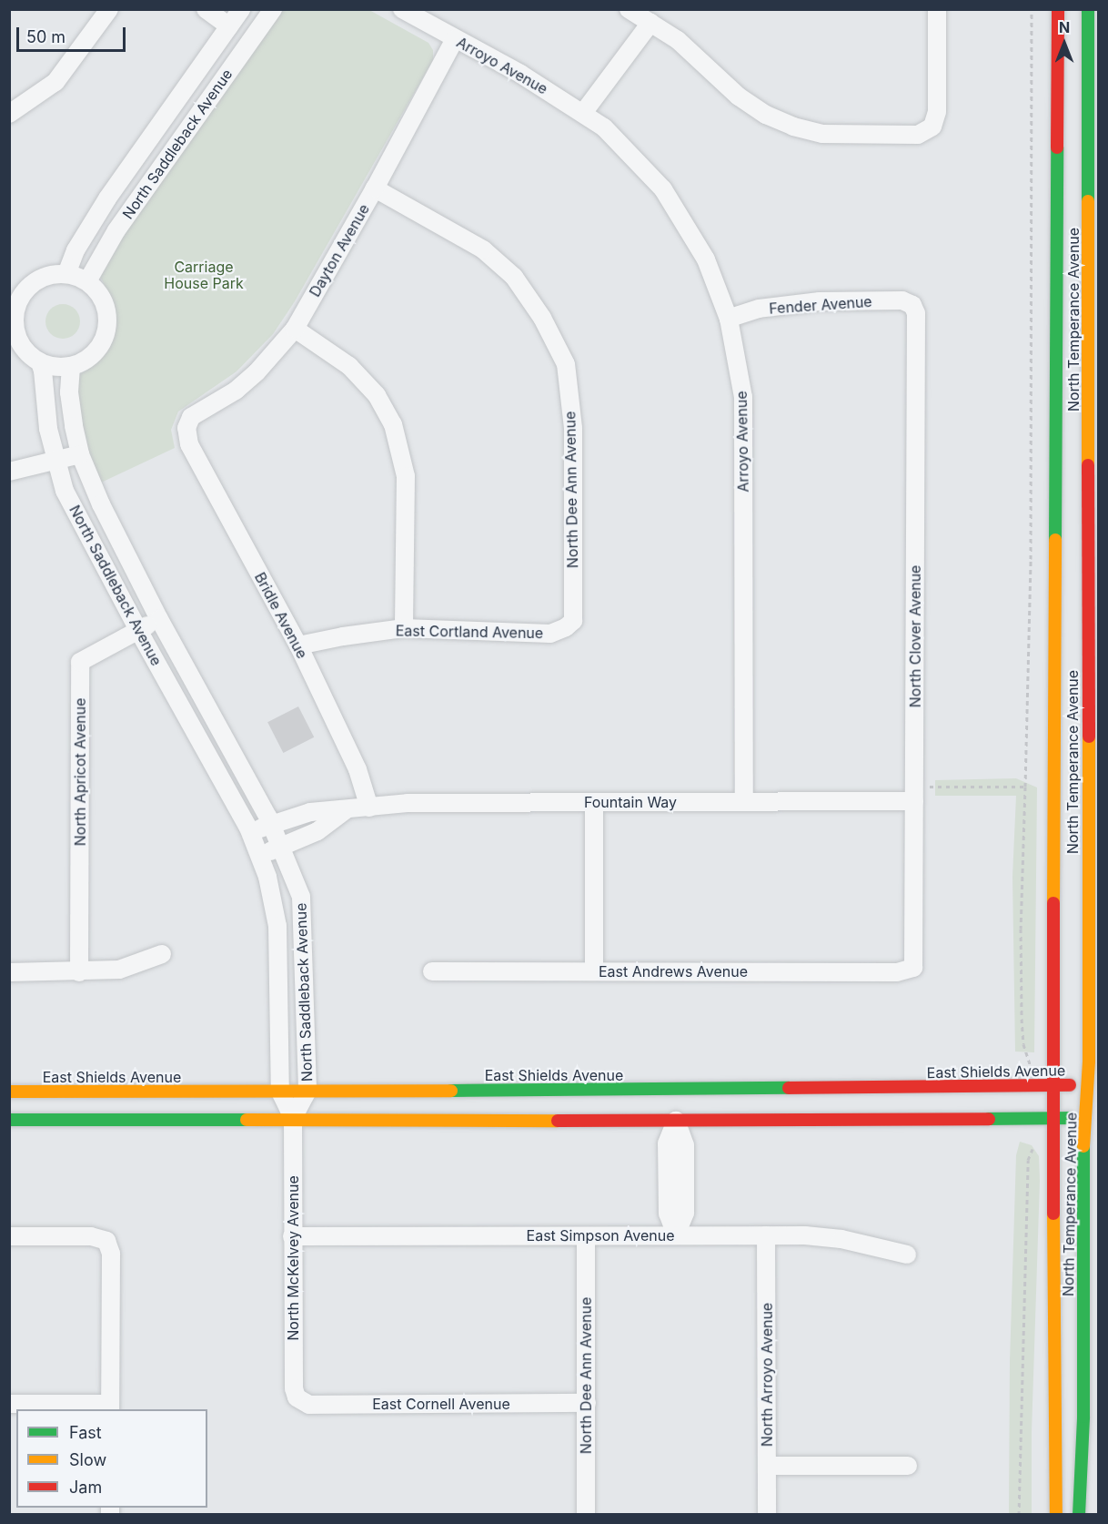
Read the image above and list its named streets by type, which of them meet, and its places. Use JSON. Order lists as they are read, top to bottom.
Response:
{
  "streets": {
    "main road": ["North Temperance Avenue", "East Shields Avenue"],
    "street": [
      "Arroyo Avenue",
      "North Saddleback Avenue",
      "Dayton Avenue",
      "Fender Avenue",
      "North Dee Ann Avenue",
      "Bridle Avenue",
      "East Cortland Avenue",
      "North Clover Avenue",
      "North Apricot Avenue",
      "Fountain Way",
      "East Andrews Avenue",
      "East Simpson Avenue",
      "North McKelvey Avenue",
      "North Arroyo Avenue",
      "East Cornell Avenue"
    ]
  },
  "crossings": [
    ["Arroyo Avenue", "Dayton Avenue"],
    ["Arroyo Avenue", "Fender Avenue"],
    ["Arroyo Avenue", "Fountain Way"],
    ["North Saddleback Avenue", "North Apricot Avenue"],
    ["North Saddleback Avenue", "Fountain Way"],
    ["North Saddleback Avenue", "East Shields Avenue"],
    ["North Saddleback Avenue", "North McKelvey Avenue"],
    ["Dayton Avenue", "North Dee Ann Avenue"],
    ["Dayton Avenue", "Bridle Avenue"],
    ["Fender Avenue", "North Clover Avenue"],
    ["North Temperance Avenue", "East Shields Avenue"],
    ["North Dee Ann Avenue", "East Cortland Avenue"],
    ["North Dee Ann Avenue", "East Simpson Avenue"],
    ["North Dee Ann Avenue", "East Cornell Avenue"],
    ["Bridle Avenue", "East Cortland Avenue"],
    ["Bridle Avenue", "Fountain Way"],
    ["North Clover Avenue", "Fountain Way"],
    ["North Clover Avenue", "East Andrews Avenue"],
    ["East Simpson Avenue", "North McKelvey Avenue"],
    ["East Simpson Avenue", "North Arroyo Avenue"],
    ["North McKelvey Avenue", "East Cornell Avenue"]
  ],
  "parks": ["Carriage House Park"],
  "legend": ["Fast", "Slow", "Jam"],
  "scale_bar": "50 m",
  "north": "top"
}
